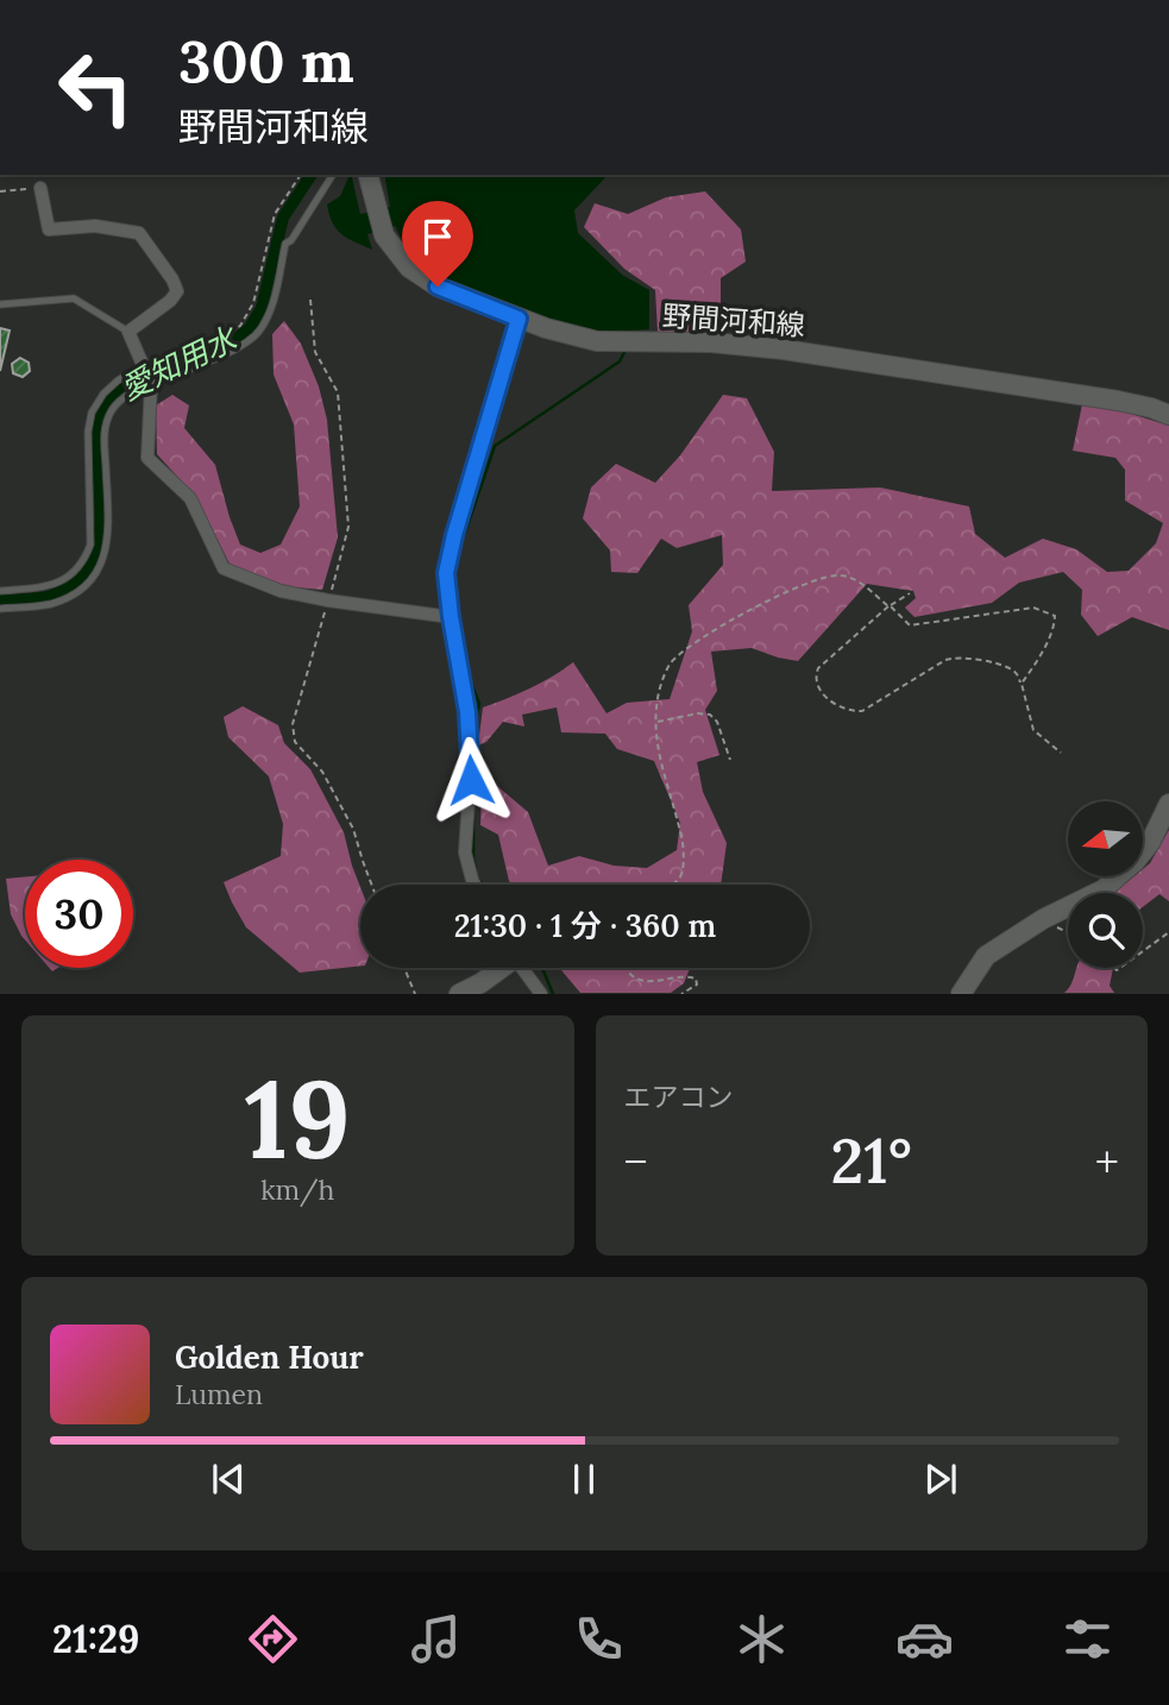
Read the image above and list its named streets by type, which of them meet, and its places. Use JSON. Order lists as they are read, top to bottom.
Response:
{
  "streets": {
    "main road": ["野間河和線"]
  },
  "water": ["愛知用水"],
  "north": "left",
  "page": {
    "turn": ["300 m", "野間河和線"],
    "limit": "30",
    "trip": "21:30 · 1 分 · 360 m",
    "tile": [
      ["19", "km/h"],
      "エアコン"
    ],
    "heat": ["−", "21°", "+"],
    "song": ["Golden Hour", "Lumen"],
    "tabs": "21:29"
  }
}
